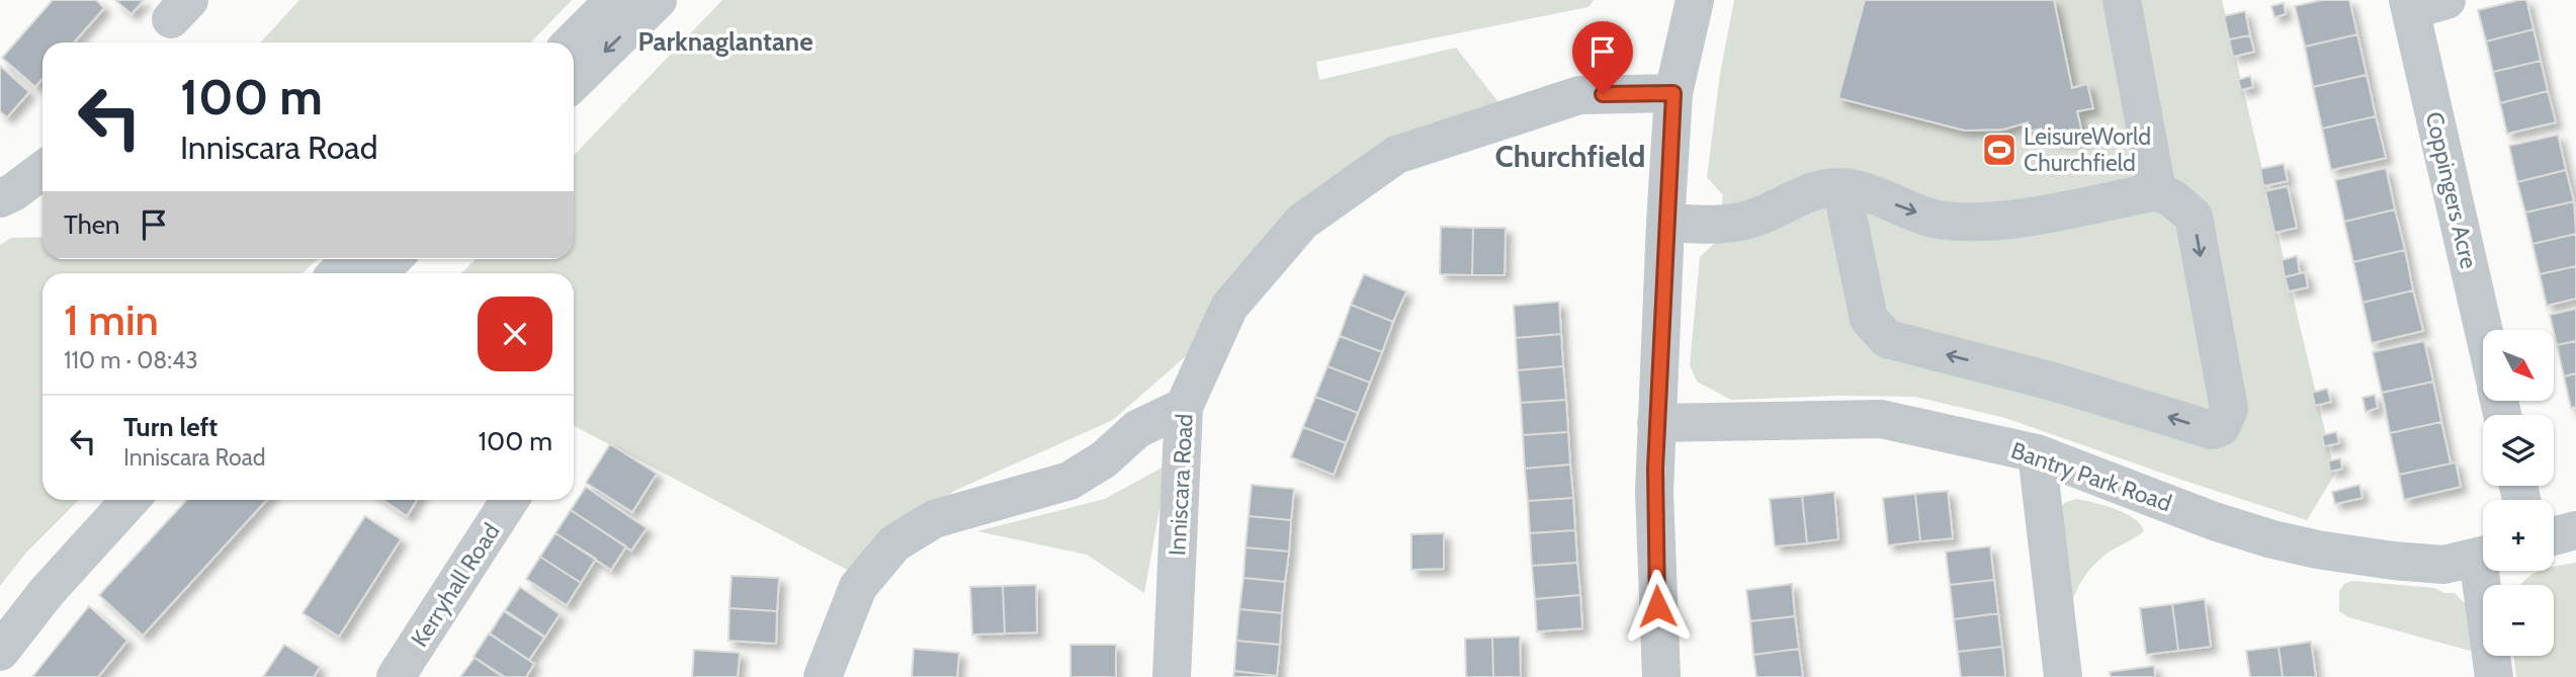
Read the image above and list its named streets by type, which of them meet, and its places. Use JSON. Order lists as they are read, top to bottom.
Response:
{
  "streets": {
    "street": [
      "Coppingers Acre",
      "Bantry Park Road",
      "Inniscara Road",
      "Kerryhall Road"
    ]
  },
  "districts": ["Parknaglantane", "Churchfield"],
  "places": {
    "sports": ["LeisureWorld Churchfield"]
  },
  "north": "bottom right",
  "page": {
    "turn": ["100 m", "Inniscara Road"],
    "then": "Then",
    "heading": ["1 min", "110 m · 08:43"],
    "map_buttons": ["+", "−"],
    "list": [
      {
        "name": "Turn left",
        "note": "Inniscara Road",
        "value": "100 m"
      }
    ]
  }
}
